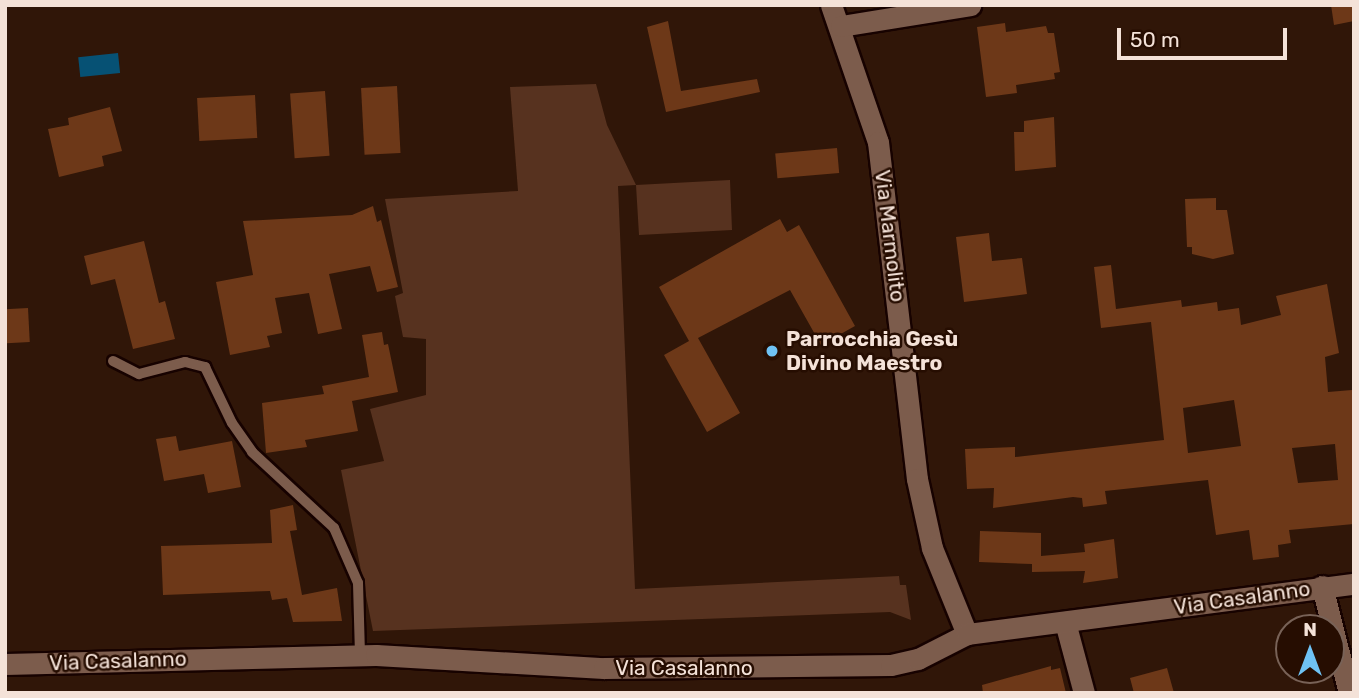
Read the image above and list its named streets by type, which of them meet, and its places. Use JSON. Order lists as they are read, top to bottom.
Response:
{
  "streets": {
    "street": ["Via Marmolito", "Via Casalanno"]
  },
  "crossings": [
    ["Via Marmolito", "Via Casalanno"]
  ],
  "places": ["Parrocchia Gesù Divino Maestro"],
  "scale_bar": "50 m",
  "north": "top"
}
